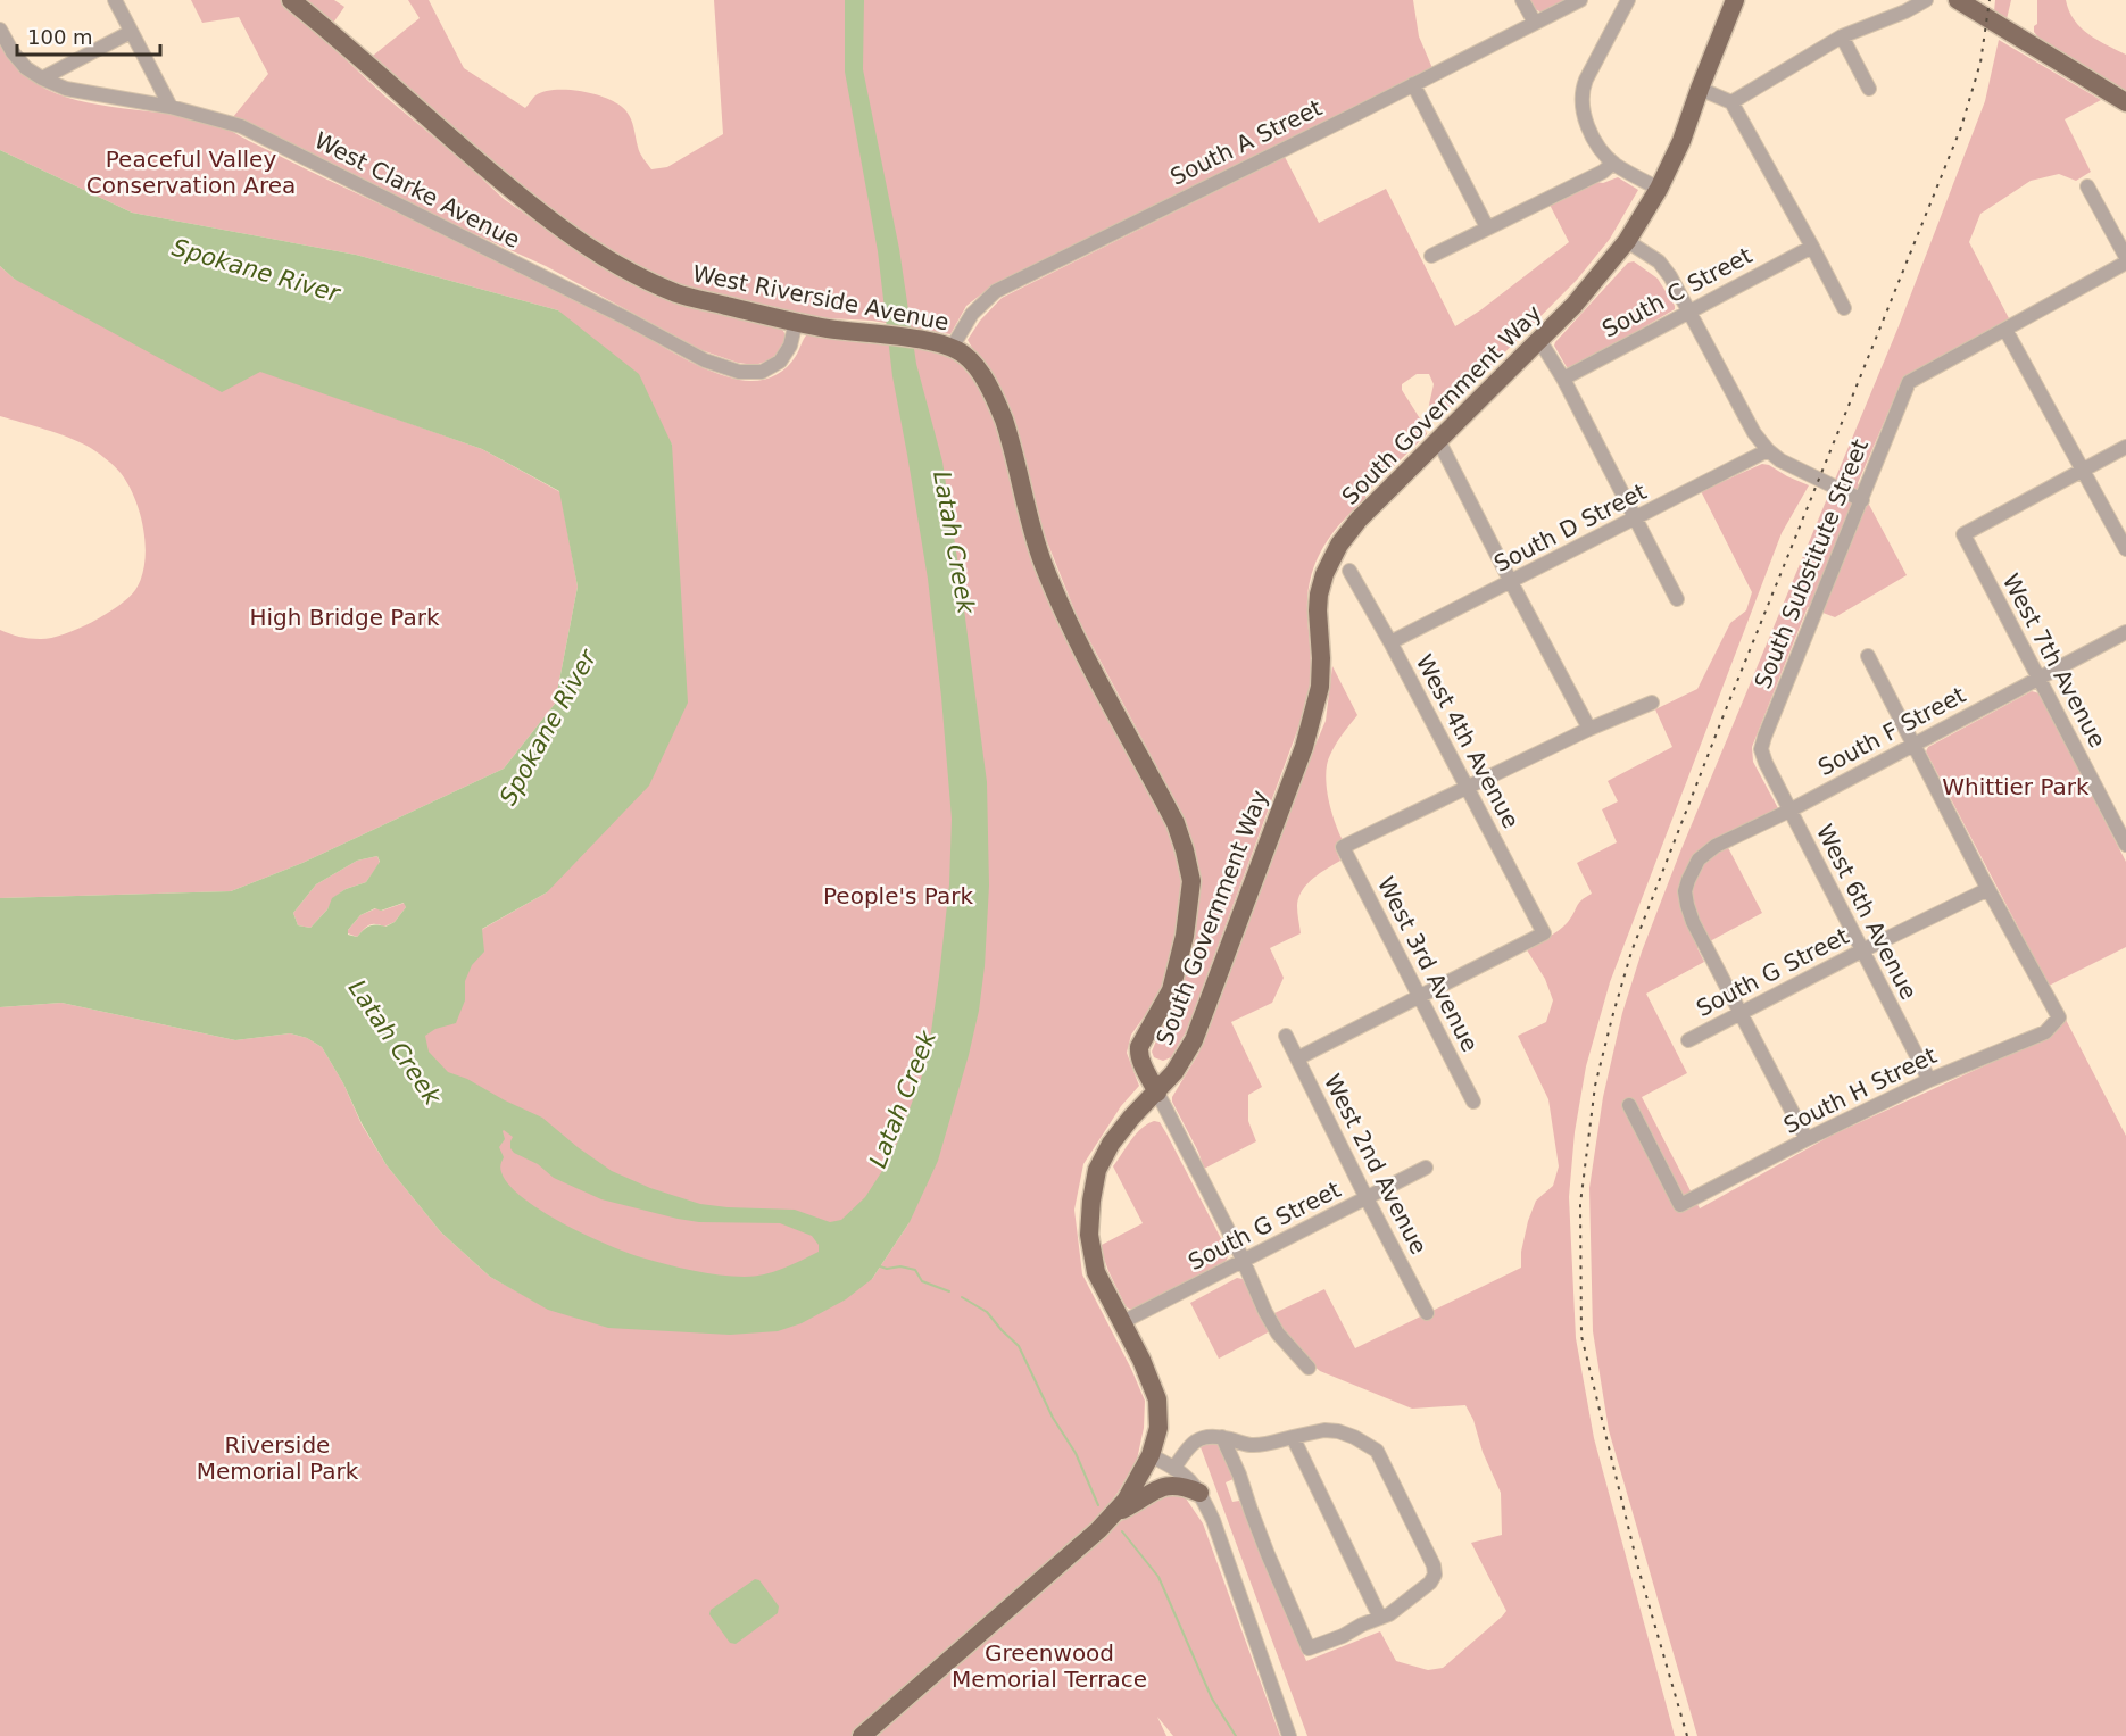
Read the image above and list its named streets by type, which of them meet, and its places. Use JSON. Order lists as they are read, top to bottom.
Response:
{
  "streets": {
    "main road": ["West Riverside Avenue", "South Government Way"],
    "street": [
      "South A Street",
      "West Clarke Avenue",
      "South C Street",
      "South D Street",
      "South Substitute Street",
      "West 7th Avenue",
      "South F Street",
      "West 4th Avenue",
      "West 6th Avenue",
      "West 3rd Avenue",
      "South G Street",
      "South H Street",
      "West 2nd Avenue"
    ]
  },
  "crossings": [
    ["South A Street", "West Riverside Avenue"],
    ["West Clarke Avenue", "West Riverside Avenue"],
    ["West Riverside Avenue", "South Government Way"],
    ["South Government Way", "South G Street"],
    ["South D Street", "West 4th Avenue"],
    ["South Substitute Street", "West 6th Avenue"],
    ["West 7th Avenue", "South F Street"],
    ["South F Street", "West 6th Avenue"],
    ["South F Street", "South G Street"],
    ["West 4th Avenue", "West 3rd Avenue"],
    ["West 6th Avenue", "South G Street"],
    ["West 6th Avenue", "South H Street"],
    ["South G Street", "South H Street"],
    ["South G Street", "West 2nd Avenue"]
  ],
  "water": ["Spokane River", "Latah Creek"],
  "parks": [
    "Peaceful Valley Conservation Area",
    "High Bridge Park",
    "Whittier Park",
    "People's Park",
    "Riverside Memorial Park",
    "Greenwood Memorial Terrace"
  ],
  "scale_bar": "100 m"
}
